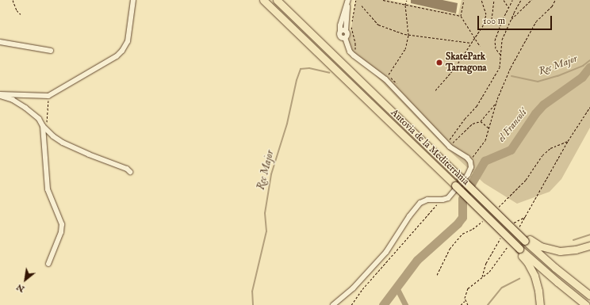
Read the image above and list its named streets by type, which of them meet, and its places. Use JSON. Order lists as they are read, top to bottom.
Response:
{
  "streets": {
    "highway": ["Autovia de la Mediterrània"]
  },
  "water": ["Rec Major", "el Francolí"],
  "places": ["SkatePark Tarragona"],
  "scale_bar": "100 m",
  "north": "bottom left"
}
